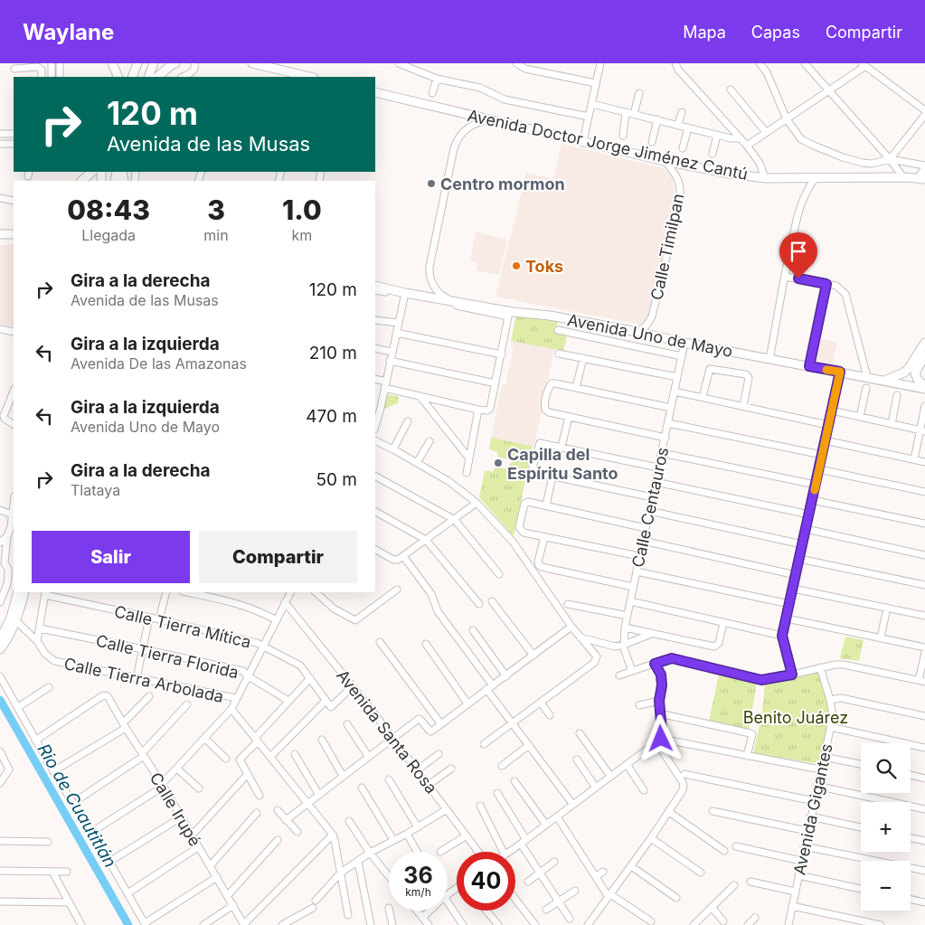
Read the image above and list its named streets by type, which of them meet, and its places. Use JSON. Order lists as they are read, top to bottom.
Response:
{
  "streets": {
    "main road": ["Avenida Doctor Jorge Jiménez Cantú", "Avenida Uno de Mayo"],
    "street": [
      "Calle Timilpan",
      "Calle Centauros",
      "Calle Tierra Mítica",
      "Calle Tierra Florida",
      "Calle Tierra Arbolada",
      "Avenida Santa Rosa",
      "Calle Irupé",
      "Avenida Gigantes"
    ]
  },
  "crossings": [
    ["Avenida Doctor Jorge Jiménez Cantú", "Calle Timilpan"],
    ["Calle Timilpan", "Avenida Uno de Mayo"],
    ["Avenida Uno de Mayo", "Calle Centauros"]
  ],
  "water": ["Rio de Cuautitlán"],
  "parks": ["Benito Juárez"],
  "places": ["Centro mormon", "Toks", "Capilla del Espíritu Santo"],
  "page": {
    "header": "Waylane",
    "nav": ["Mapa", "Capas", "Compartir"],
    "turn": ["120 m", "Avenida de las Musas"],
    "eta": [
      "08:43",
      "Llegada",
      "3",
      "min",
      "1.0",
      "km"
    ],
    "list": [
      {
        "name": "Gira a la derecha",
        "note": "Avenida de las Musas",
        "value": "120 m"
      },
      {
        "name": "Gira a la izquierda",
        "note": "Avenida De las Amazonas",
        "value": "210 m"
      },
      {
        "name": "Gira a la izquierda",
        "note": "Avenida Uno de Mayo",
        "value": "470 m"
      },
      {
        "name": "Gira a la derecha",
        "note": "Tlataya",
        "value": "50 m"
      }
    ],
    "buttons": ["Salir", "Compartir"],
    "map_buttons": ["+", "−"],
    "speed": "36 km/h",
    "limit": "40"
  }
}
